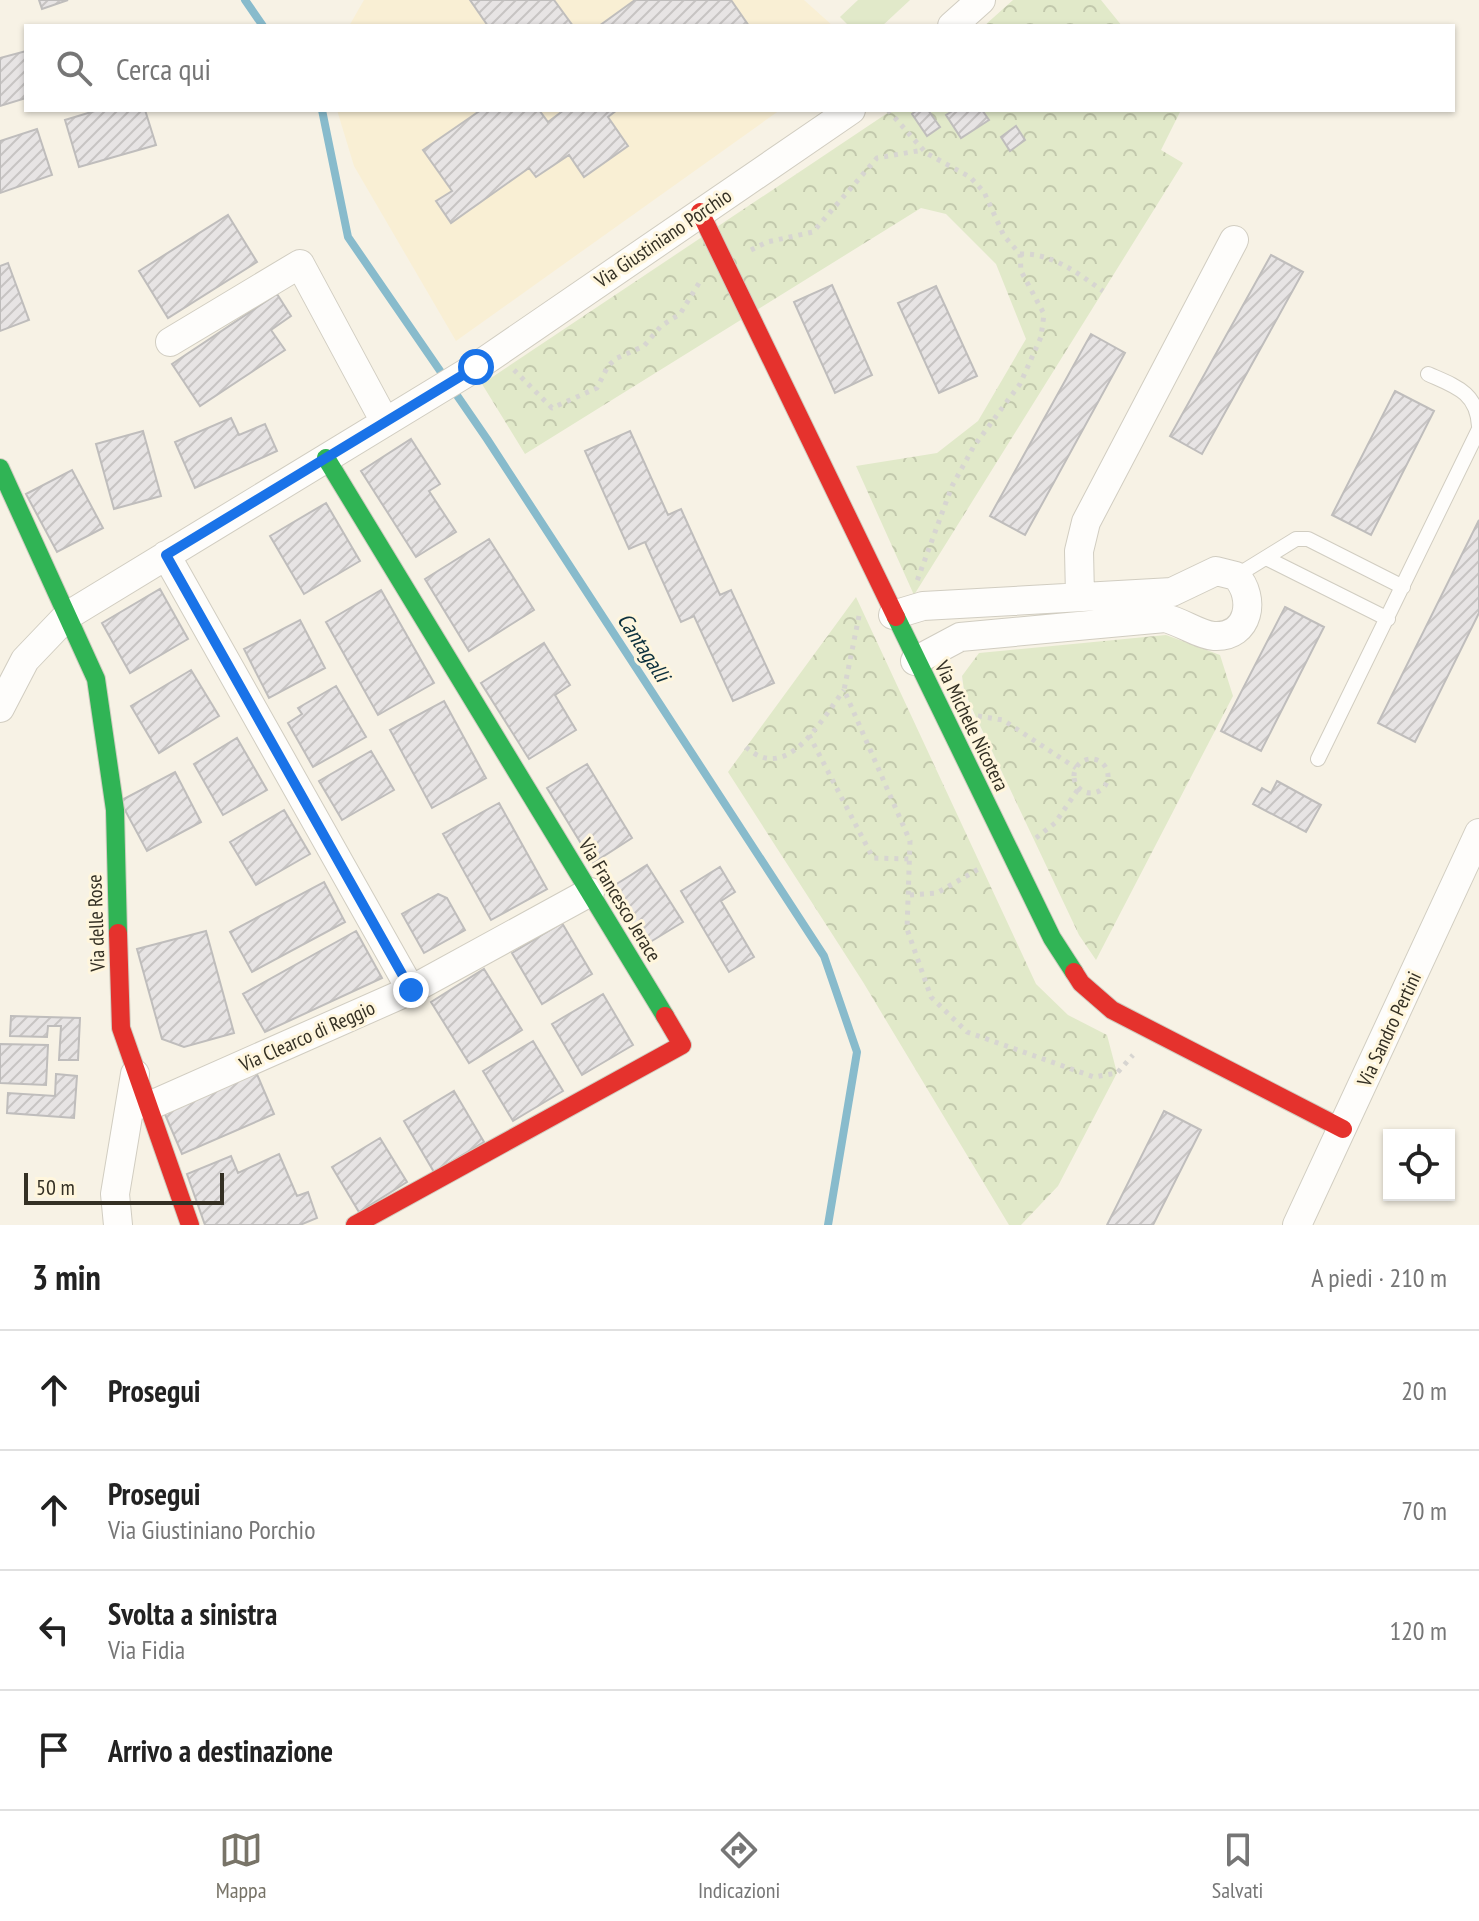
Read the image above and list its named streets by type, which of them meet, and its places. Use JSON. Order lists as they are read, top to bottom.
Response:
{
  "streets": {
    "street": [
      "Via Giustiniano Porchio",
      "Via Michele Nicotera",
      "Via Francesco Jerace",
      "Via delle Rose",
      "Via Sandro Pertini",
      "Via Clearco di Reggio"
    ]
  },
  "crossings": [
    ["Via Giustiniano Porchio", "Via Michele Nicotera"],
    ["Via Michele Nicotera", "Via Sandro Pertini"],
    ["Via Francesco Jerace", "Via Clearco di Reggio"],
    ["Via delle Rose", "Via Clearco di Reggio"]
  ],
  "water": ["Cantagalli"],
  "scale_bar": "50 m",
  "page": {
    "search": "Cerca qui",
    "scale": "50 m",
    "heading": ["3 min", "A piedi · 210 m"],
    "list": [
      ["Prosegui", "20 m"],
      ["Prosegui", "Via Giustiniano Porchio", "70 m"],
      ["Svolta a sinistra", "Via Fidia", "120 m"],
      "Arrivo a destinazione"
    ],
    "nav": ["Mappa", "Indicazioni", "Salvati"]
  }
}
